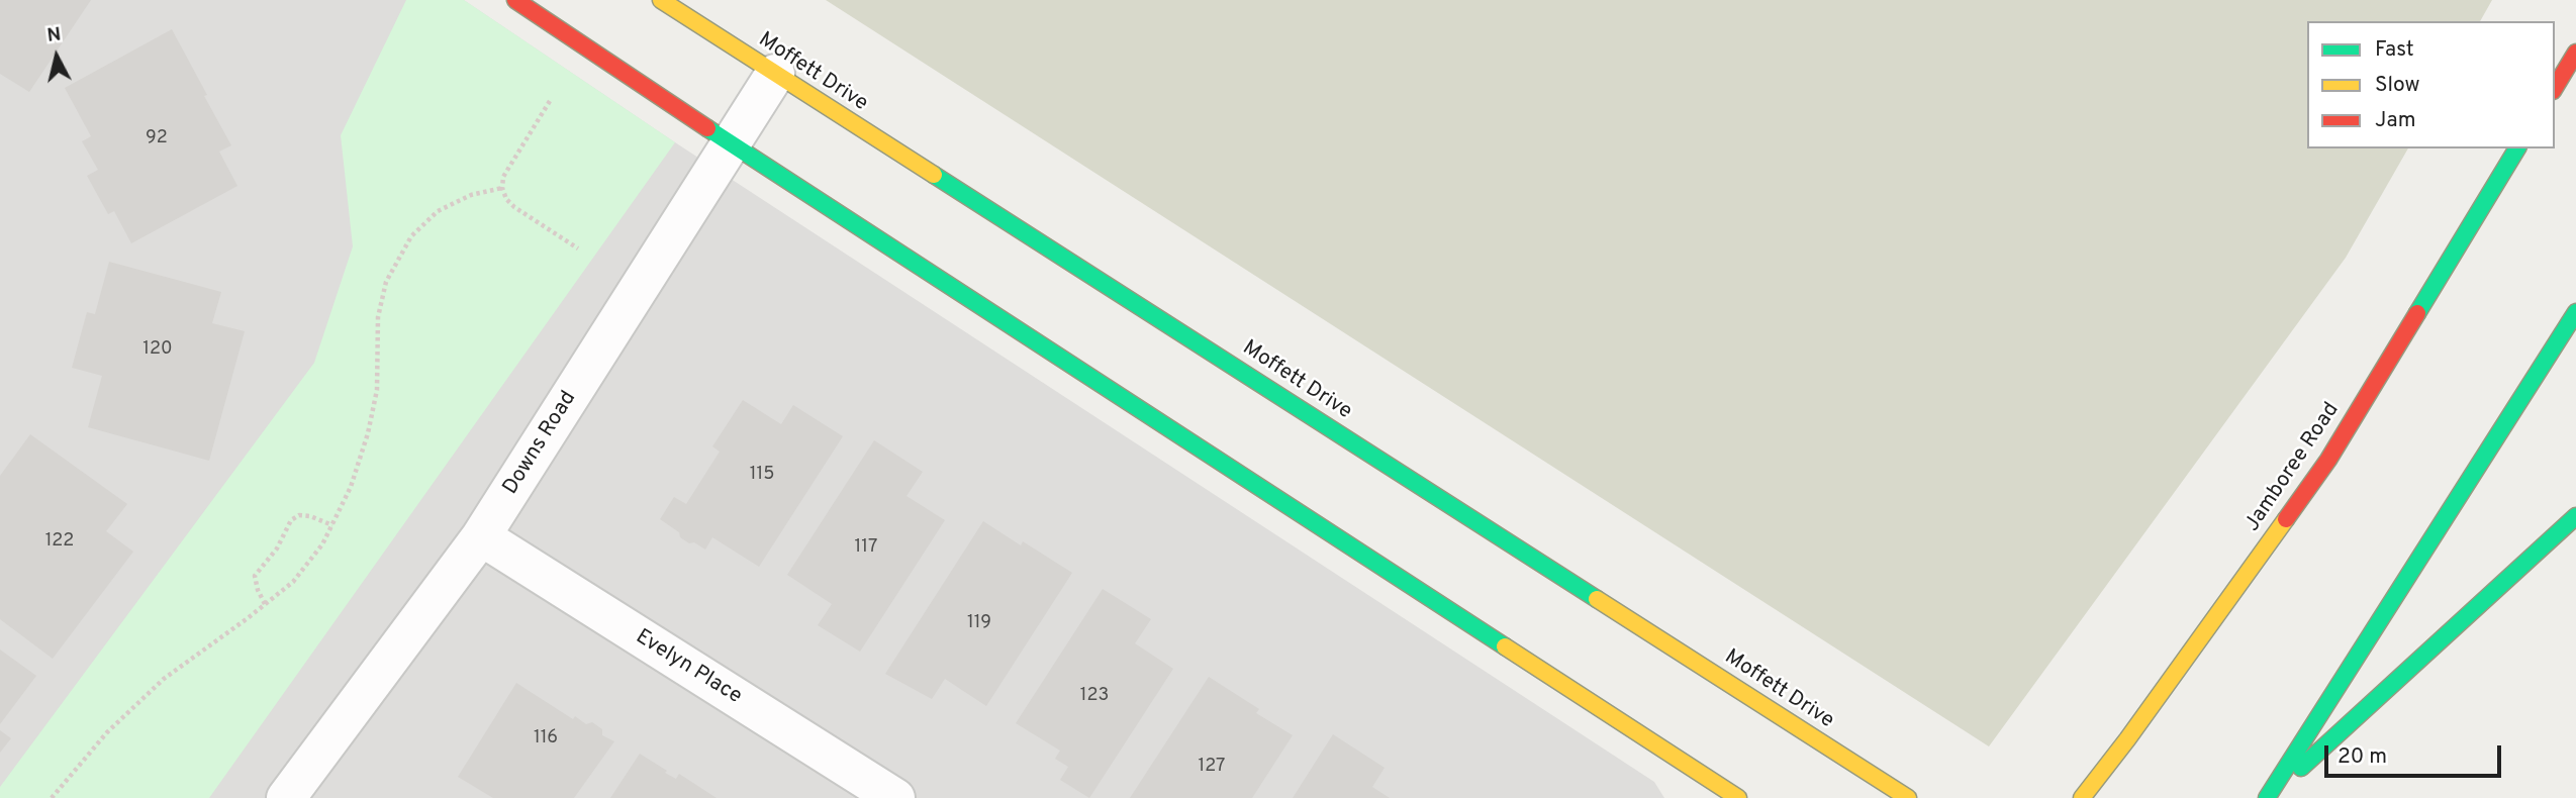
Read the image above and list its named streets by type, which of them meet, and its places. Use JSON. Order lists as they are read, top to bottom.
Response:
{
  "streets": {
    "main road": ["Moffett Drive", "Jamboree Road"],
    "street": ["Downs Road", "Evelyn Place"]
  },
  "crossings": [
    ["Moffett Drive", "Downs Road"],
    ["Downs Road", "Evelyn Place"]
  ],
  "house_numbers": [
    "92",
    "120",
    "115",
    "122",
    "117",
    "119",
    "123",
    "116",
    "127"
  ],
  "legend": ["Fast", "Slow", "Jam"],
  "scale_bar": "20 m",
  "north": "top"
}
